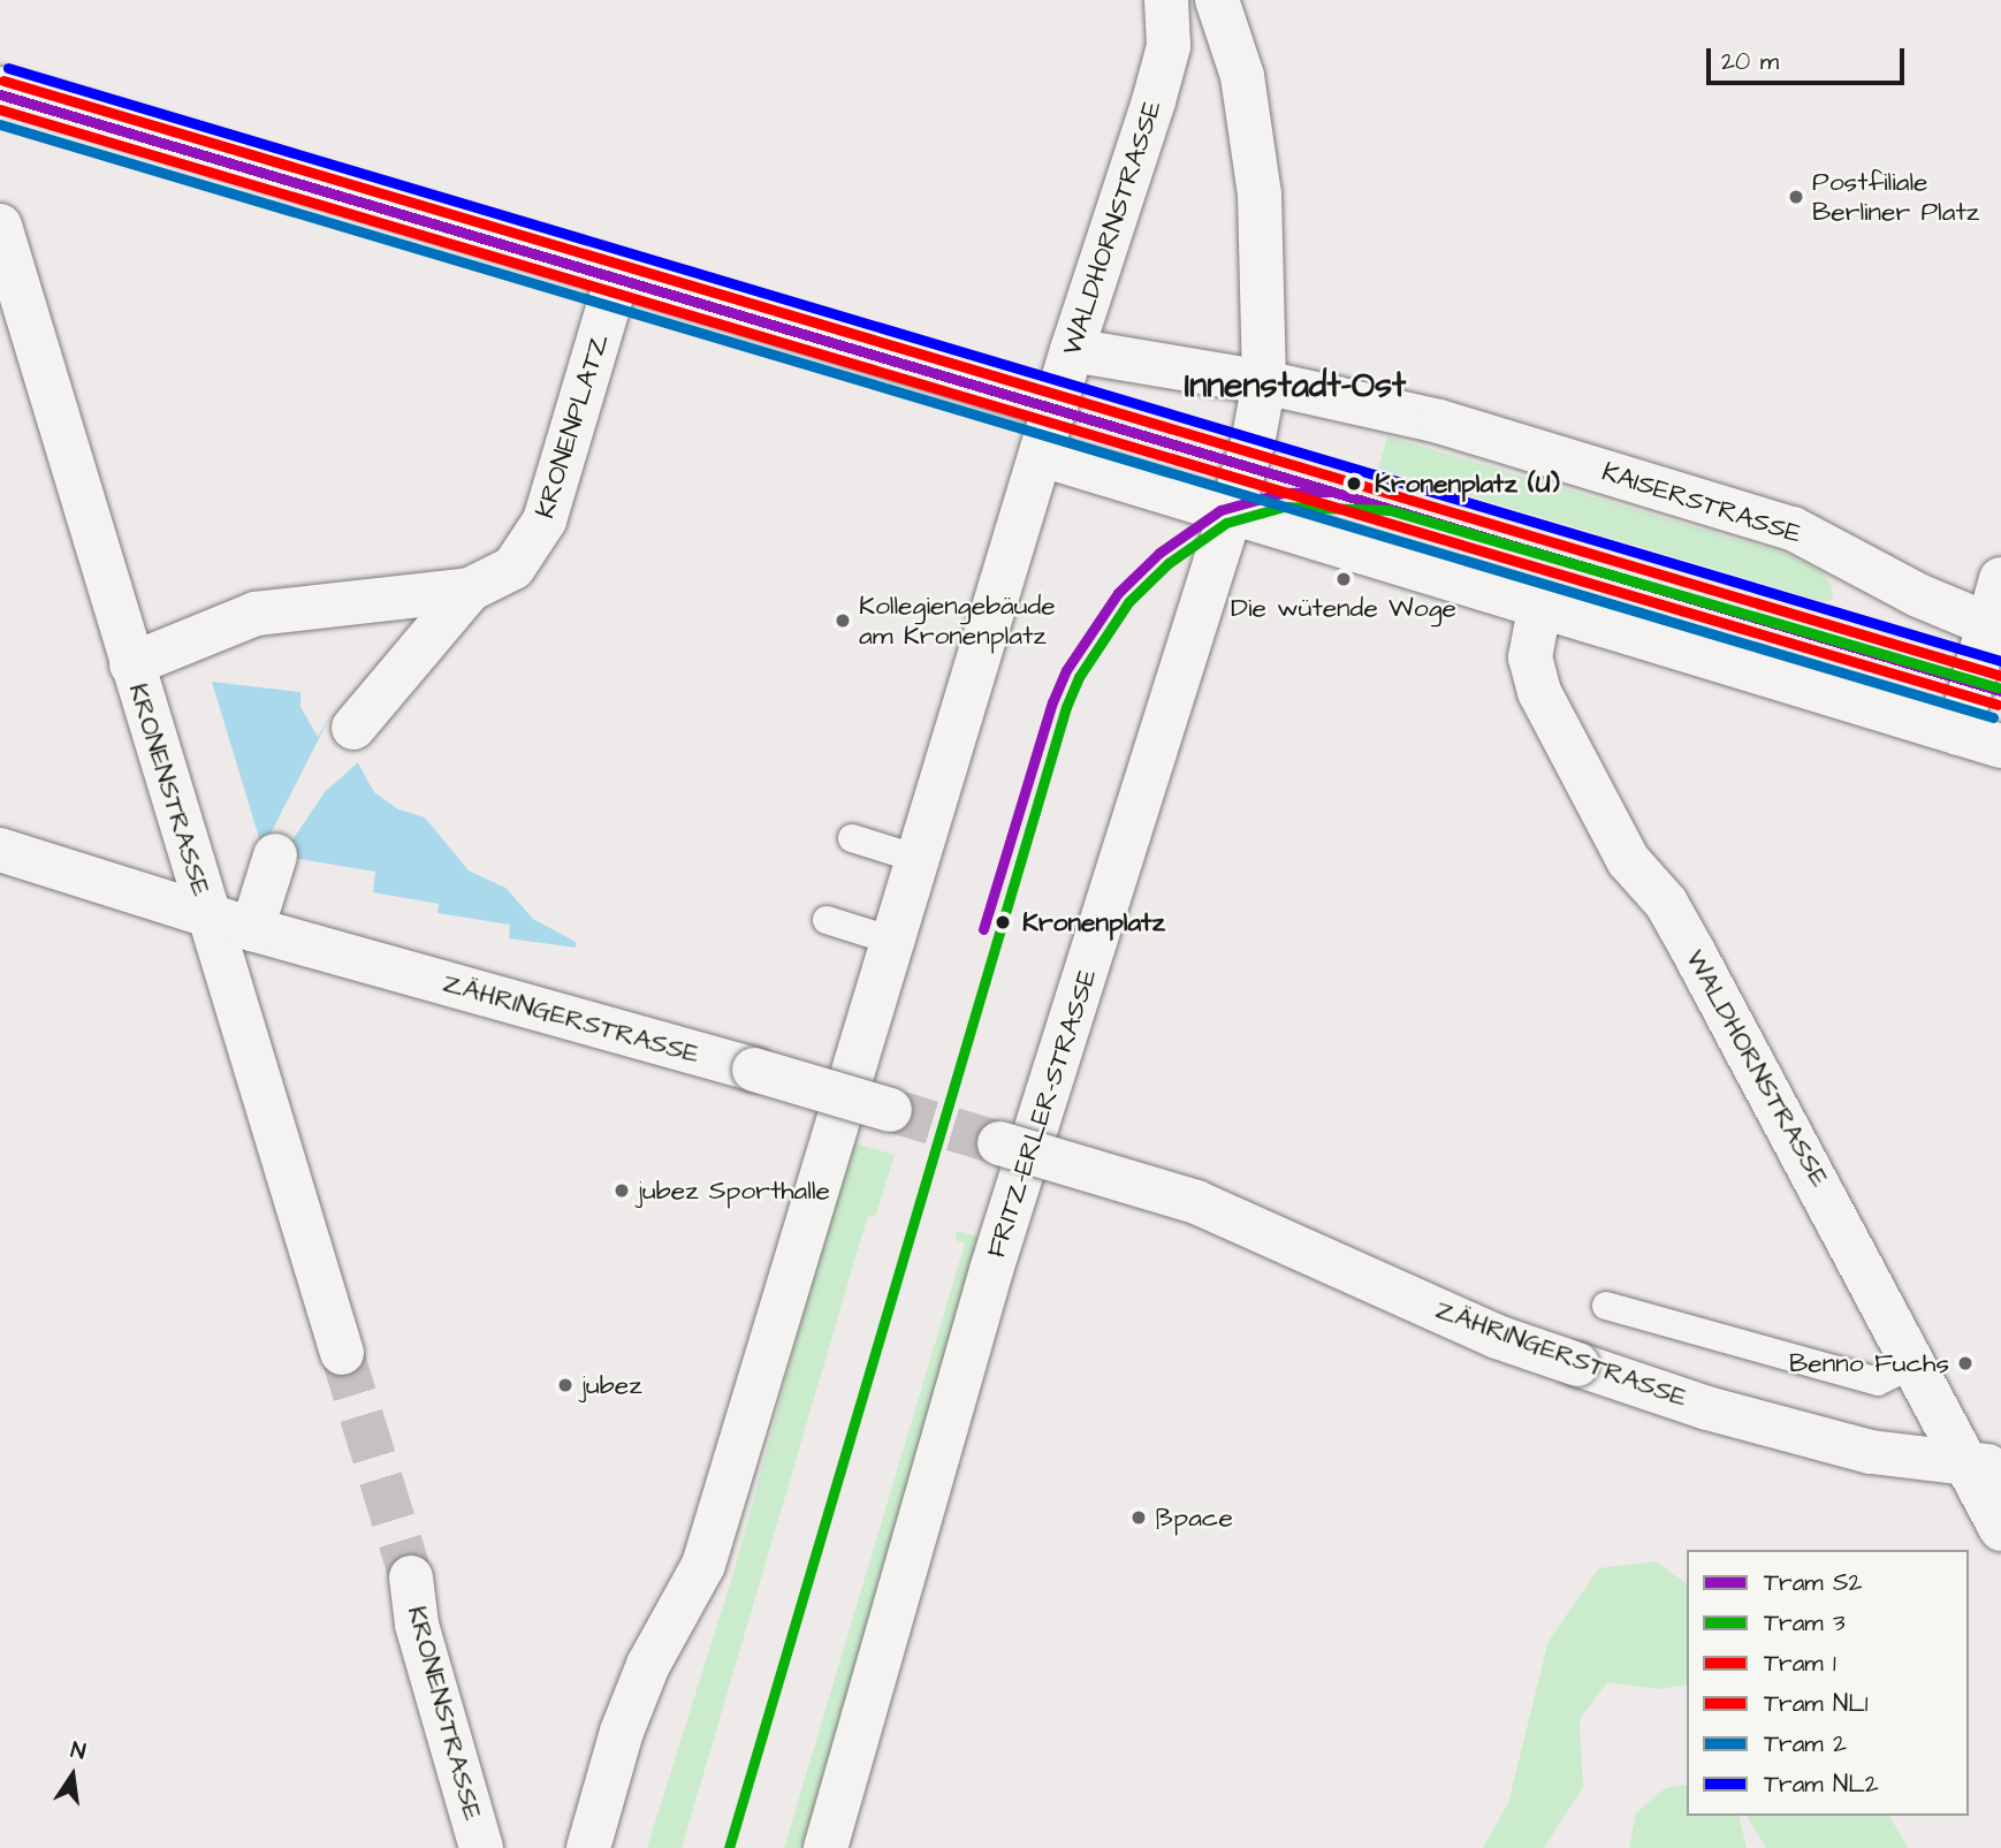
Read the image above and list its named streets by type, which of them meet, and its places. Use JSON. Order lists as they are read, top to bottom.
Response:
{
  "streets": {
    "street": [
      "WALDHORNSTRASSE",
      "KRONENPLATZ",
      "KAISERSTRASSE",
      "KRONENSTRASSE",
      "ZÄHRINGERSTRASSE",
      "FRITZ-ERLER-STRASSE"
    ]
  },
  "crossings": [
    ["WALDHORNSTRASSE", "KAISERSTRASSE"],
    ["WALDHORNSTRASSE", "ZÄHRINGERSTRASSE"],
    ["KRONENPLATZ", "KRONENSTRASSE"],
    ["KAISERSTRASSE", "FRITZ-ERLER-STRASSE"],
    ["KRONENSTRASSE", "ZÄHRINGERSTRASSE"],
    ["ZÄHRINGERSTRASSE", "FRITZ-ERLER-STRASSE"]
  ],
  "districts": ["Innenstadt-Ost"],
  "places": [
    "Postfiliale Berliner Platz",
    "Kronenplatz (U)",
    "Die wütende Woge",
    "Kollegiengebäude am Kronenplatz",
    "Kronenplatz",
    "jubez Sporthalle",
    "Benno Fuchs",
    "jubez",
    "ßpace"
  ],
  "lines": [
    "tram line NL2",
    "tram line NL1",
    "tram line S2",
    "tram line 1",
    "tram line 2",
    "tram line 3"
  ],
  "legend": [
    "Tram S2",
    "Tram 3",
    "Tram 1",
    "Tram NL1",
    "Tram 2",
    "Tram NL2"
  ],
  "scale_bar": "20 m",
  "north": "top"
}
